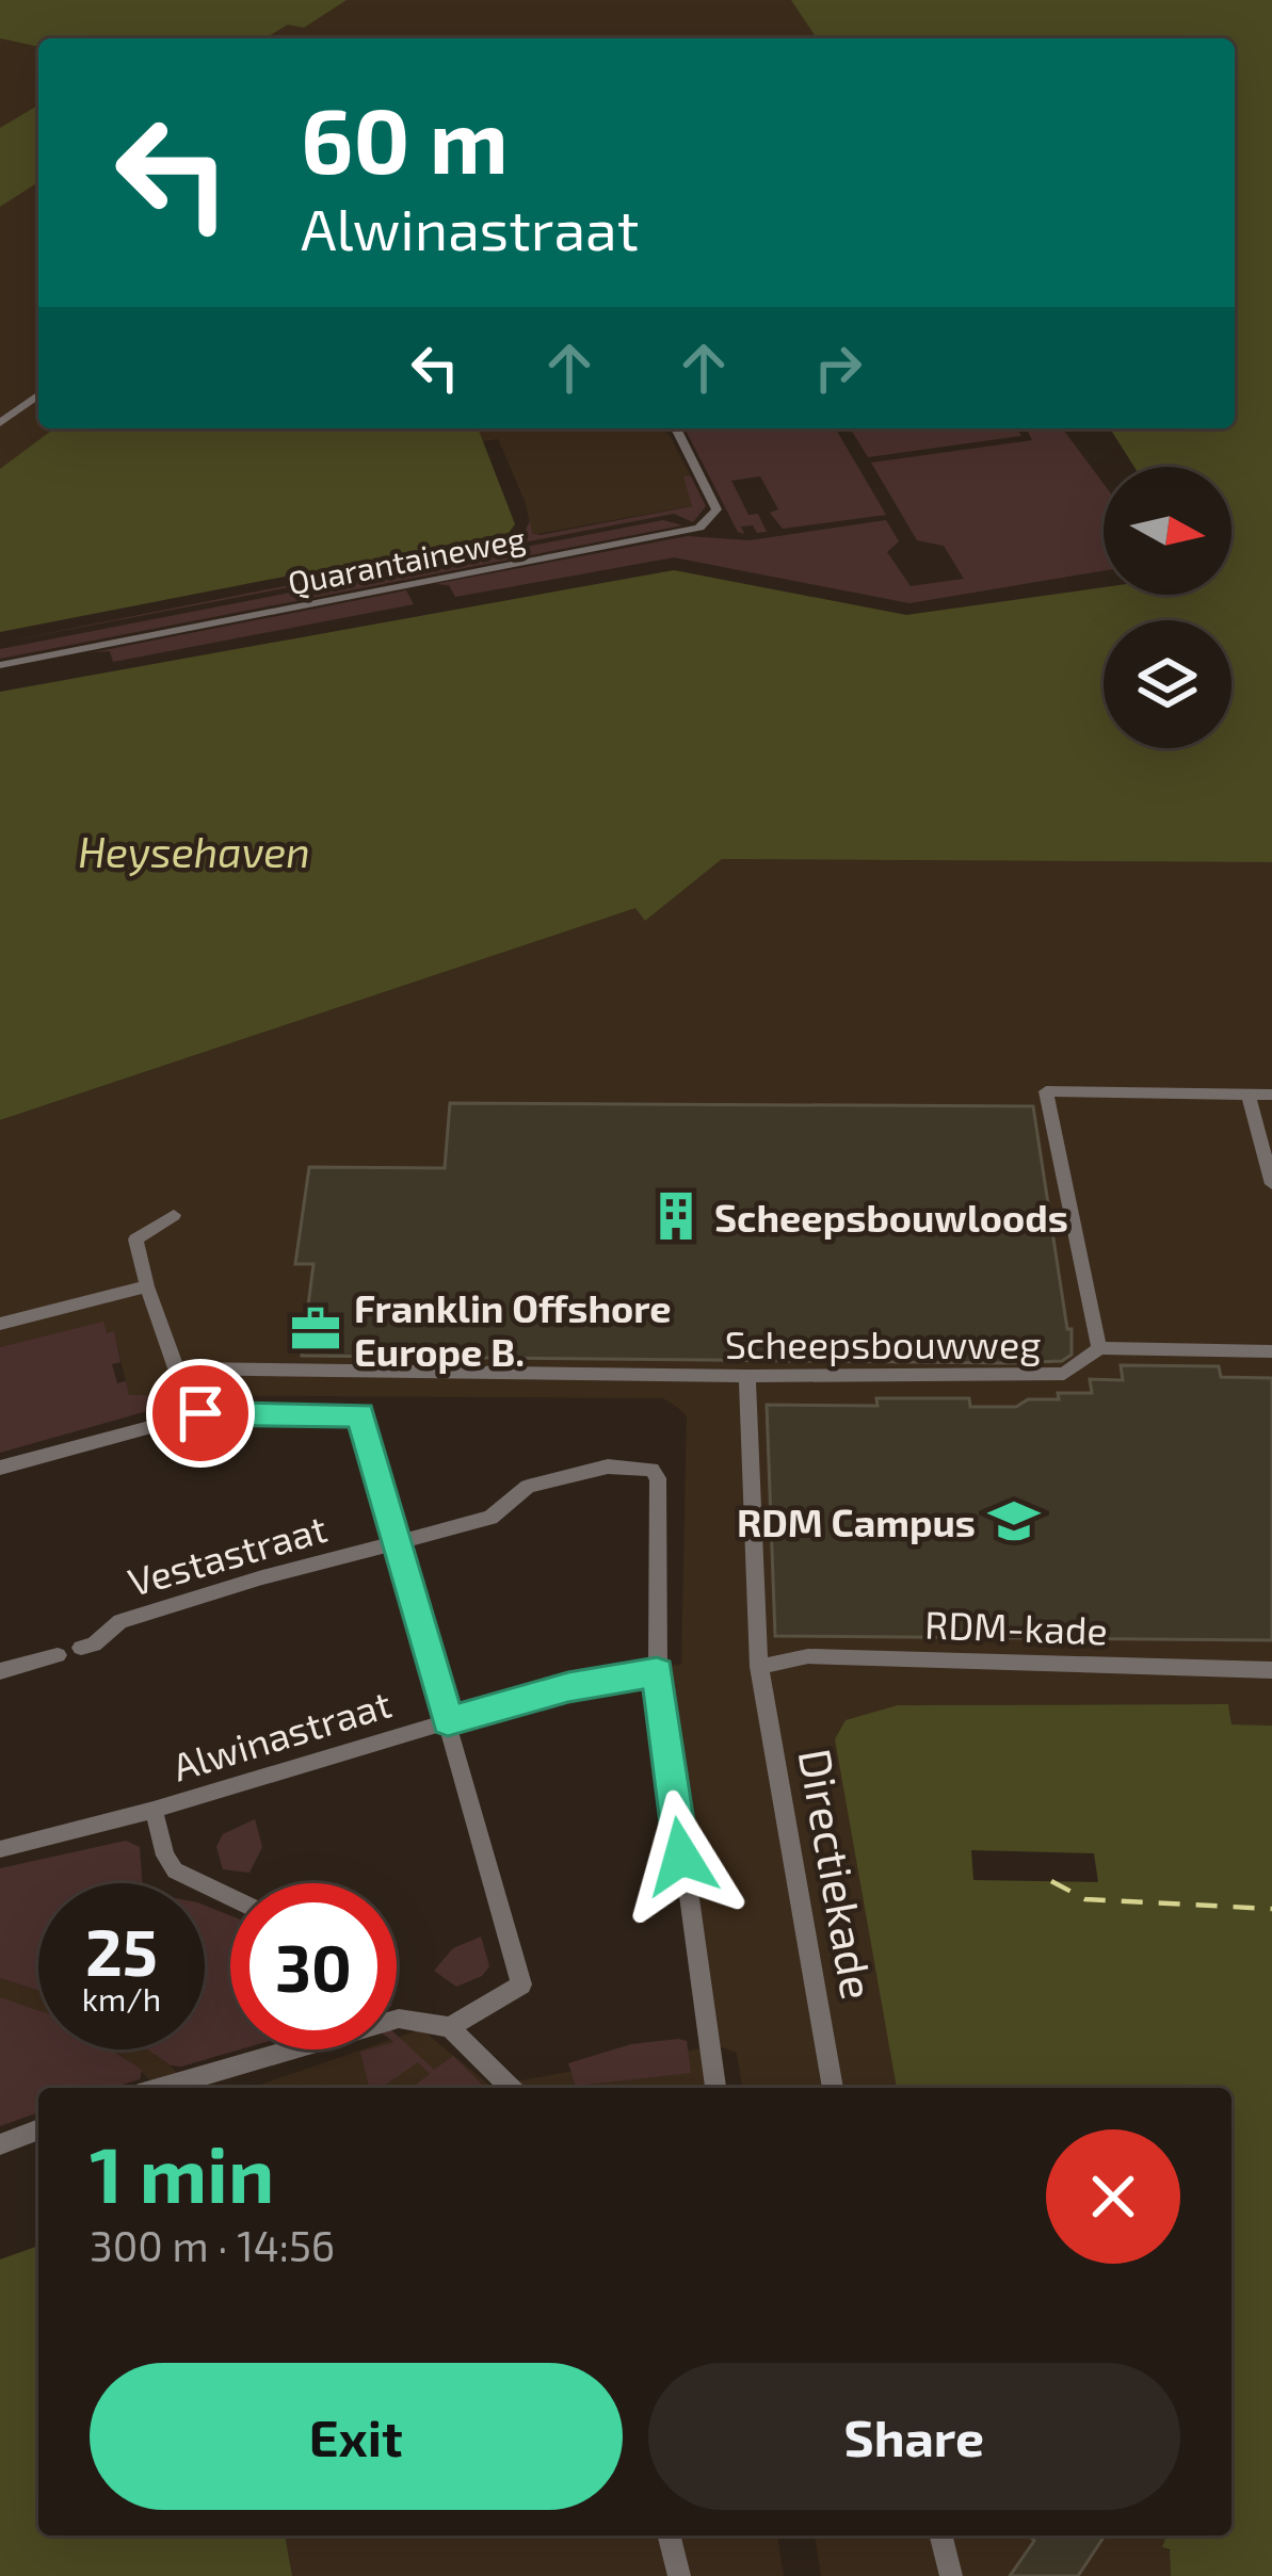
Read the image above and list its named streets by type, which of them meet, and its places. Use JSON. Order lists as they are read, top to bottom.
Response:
{
  "streets": {
    "street": [
      "Quarantaineweg",
      "Scheepsbouwweg",
      "Vestastraat",
      "RDM-kade",
      "Alwinastraat",
      "Directiekade"
    ]
  },
  "crossings": [
    ["Scheepsbouwweg", "Directiekade"],
    ["Vestastraat", "Alwinastraat"],
    ["RDM-kade", "Directiekade"]
  ],
  "water": ["Heysehaven"],
  "places": {
    "building": ["Scheepsbouwloods"],
    "office": ["Franklin Offshore Europe B."],
    "school or university": ["RDM Campus"]
  },
  "north": "right",
  "page": {
    "turn": ["60 m", "Alwinastraat"],
    "speed": "25 km/h",
    "limit": "30",
    "heading": ["1 min", "300 m · 14:56"],
    "buttons": ["Exit", "Share"]
  }
}
